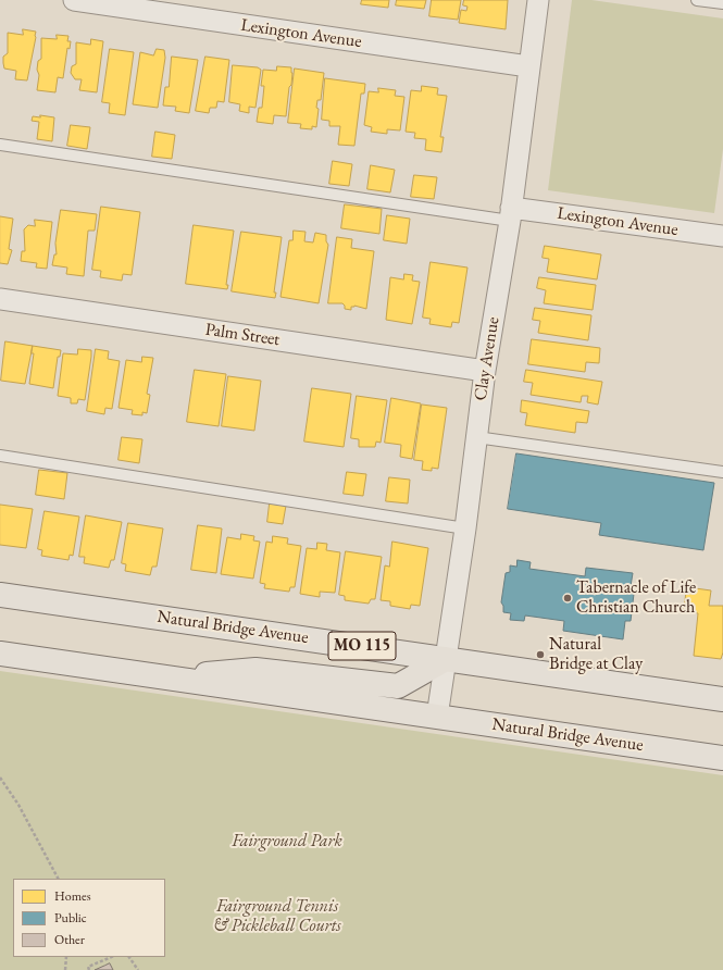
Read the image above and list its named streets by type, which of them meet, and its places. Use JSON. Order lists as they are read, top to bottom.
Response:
{
  "streets": {
    "main road": ["Natural Bridge Avenue", "MO 115"],
    "street": ["Lexington Avenue", "Palm Street", "Clay Avenue"]
  },
  "crossings": [
    ["Lexington Avenue", "Clay Avenue"],
    ["Palm Street", "Clay Avenue"],
    ["Clay Avenue", "Natural Bridge Avenue"]
  ],
  "parks": ["Fairground Park", "Fairground Tennis & Pickleball Courts"],
  "places": ["Tabernacle of Life Christian Church", "Natural Bridge at Clay"],
  "legend": ["Homes", "Public", "Other"]
}
